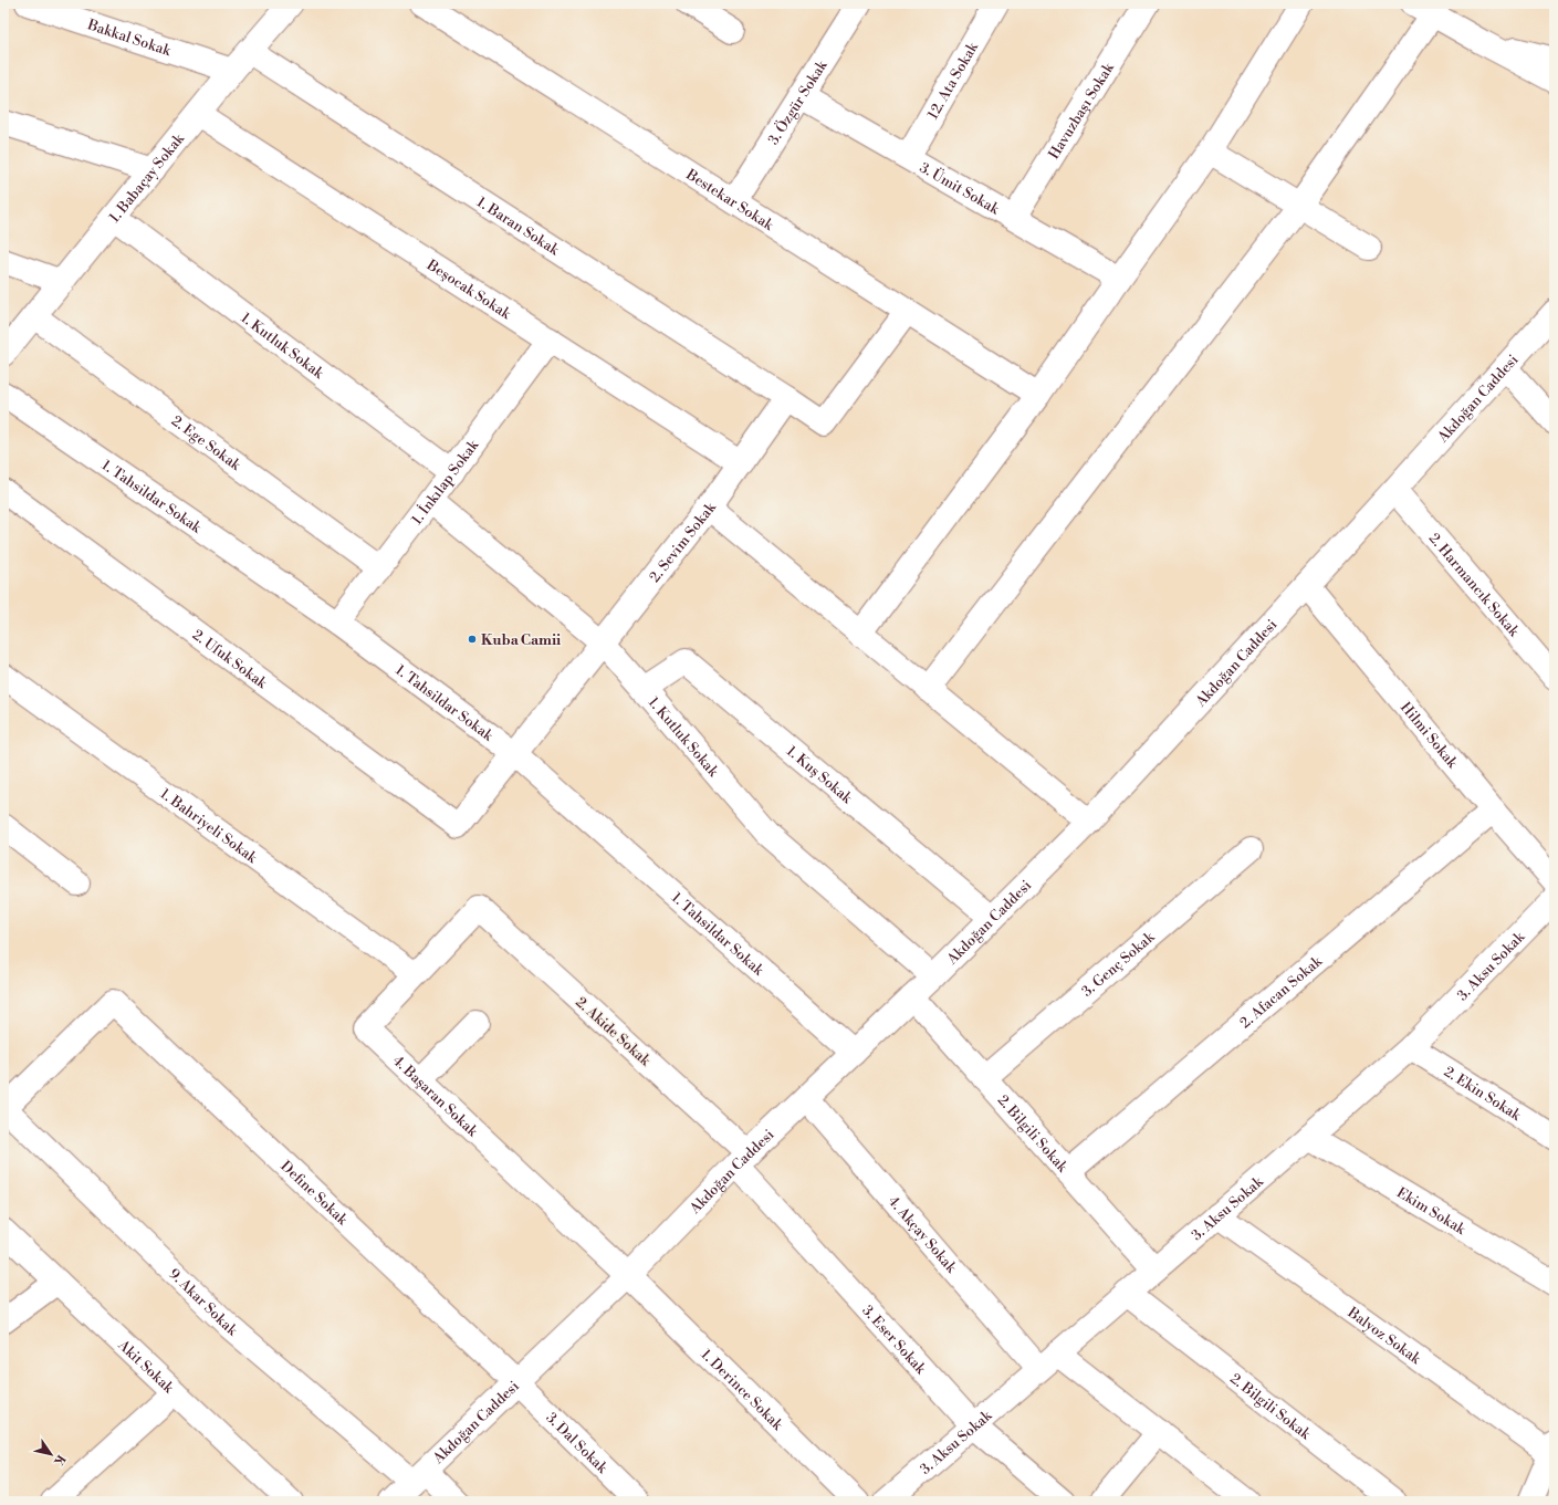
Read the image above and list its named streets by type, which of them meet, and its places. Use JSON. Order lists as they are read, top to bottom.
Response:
{
  "streets": {
    "street": [
      "Bakkal Sokak",
      "12. Ata Sokak",
      "3. Özgür Sokak",
      "Havuzbaşı Sokak",
      "1. Babaçay Sokak",
      "3. Ümit Sokak",
      "Bestekar Sokak",
      "1. Baran Sokak",
      "Beşocak Sokak",
      "1. Kutluk Sokak",
      "Akdoğan Caddesi",
      "2. Ege Sokak",
      "1. İnkılap Sokak",
      "1. Tahsildar Sokak",
      "2. Sevim Sokak",
      "2. Harmancık Sokak",
      "2. Ufuk Sokak",
      "Hilmi Sokak",
      "1. Kuş Sokak",
      "1. Bahriyeli Sokak",
      "3. Genç Sokak",
      "3. Aksu Sokak",
      "2. Afacan Sokak",
      "2. Akide Sokak",
      "2. Ekin Sokak",
      "4. Başaran Sokak",
      "2. Bilgili Sokak",
      "Define Sokak",
      "Ekim Sokak",
      "4. Akçay Sokak",
      "9. Akar Sokak",
      "Balyoz Sokak",
      "3. Eser Sokak",
      "Akit Sokak",
      "1. Derince Sokak",
      "3. Dal Sokak"
    ]
  },
  "crossings": [
    ["Bakkal Sokak", "1. Babaçay Sokak"],
    ["12. Ata Sokak", "3. Ümit Sokak"],
    ["3. Özgür Sokak", "3. Ümit Sokak"],
    ["3. Özgür Sokak", "Bestekar Sokak"],
    ["Havuzbaşı Sokak", "3. Ümit Sokak"],
    ["1. Babaçay Sokak", "1. Baran Sokak"],
    ["1. Babaçay Sokak", "Beşocak Sokak"],
    ["1. Babaçay Sokak", "1. Kutluk Sokak"],
    ["1. Babaçay Sokak", "2. Ege Sokak"],
    ["1. Baran Sokak", "2. Sevim Sokak"],
    ["Beşocak Sokak", "1. İnkılap Sokak"],
    ["Beşocak Sokak", "2. Sevim Sokak"],
    ["1. Kutluk Sokak", "Akdoğan Caddesi"],
    ["1. Kutluk Sokak", "1. İnkılap Sokak"],
    ["1. Kutluk Sokak", "2. Sevim Sokak"],
    ["1. Kutluk Sokak", "1. Kuş Sokak"],
    ["Akdoğan Caddesi", "1. Tahsildar Sokak"],
    ["Akdoğan Caddesi", "2. Harmancık Sokak"],
    ["Akdoğan Caddesi", "Hilmi Sokak"],
    ["Akdoğan Caddesi", "1. Kuş Sokak"],
    ["Akdoğan Caddesi", "2. Akide Sokak"],
    ["Akdoğan Caddesi", "4. Başaran Sokak"],
    ["Akdoğan Caddesi", "2. Bilgili Sokak"],
    ["Akdoğan Caddesi", "Define Sokak"],
    ["Akdoğan Caddesi", "4. Akçay Sokak"],
    ["Akdoğan Caddesi", "9. Akar Sokak"],
    ["Akdoğan Caddesi", "3. Eser Sokak"],
    ["Akdoğan Caddesi", "1. Derince Sokak"],
    ["Akdoğan Caddesi", "3. Dal Sokak"],
    ["2. Ege Sokak", "1. İnkılap Sokak"],
    ["1. İnkılap Sokak", "1. Tahsildar Sokak"],
    ["1. Tahsildar Sokak", "2. Sevim Sokak"],
    ["2. Sevim Sokak", "2. Ufuk Sokak"],
    ["Hilmi Sokak", "2. Afacan Sokak"],
    ["1. Bahriyeli Sokak", "4. Başaran Sokak"],
    ["3. Genç Sokak", "2. Bilgili Sokak"],
    ["3. Aksu Sokak", "2. Ekin Sokak"],
    ["3. Aksu Sokak", "2. Bilgili Sokak"],
    ["3. Aksu Sokak", "Ekim Sokak"],
    ["3. Aksu Sokak", "4. Akçay Sokak"],
    ["3. Aksu Sokak", "Balyoz Sokak"],
    ["3. Aksu Sokak", "3. Eser Sokak"],
    ["2. Afacan Sokak", "2. Bilgili Sokak"],
    ["2. Akide Sokak", "4. Başaran Sokak"],
    ["2. Akide Sokak", "3. Eser Sokak"],
    ["4. Başaran Sokak", "1. Derince Sokak"],
    ["Define Sokak", "9. Akar Sokak"],
    ["Define Sokak", "3. Dal Sokak"]
  ],
  "places": ["Kuba Camii"],
  "north": "bottom right"
}
